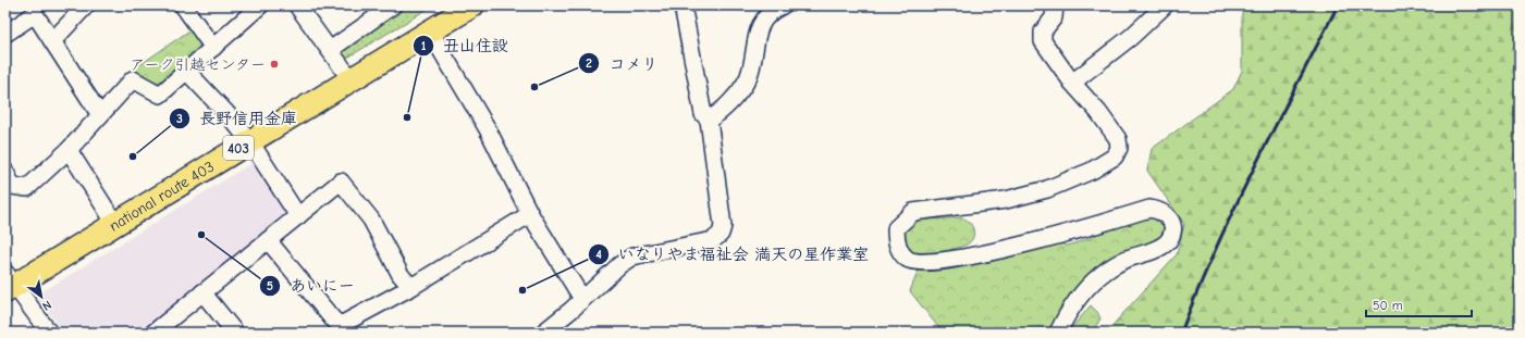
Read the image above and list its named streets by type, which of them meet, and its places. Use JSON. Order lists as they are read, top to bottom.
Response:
{
  "streets": {
    "highway": ["403", "national route 403"]
  },
  "places": [
    "アーク引越センター",
    "コメリ",
    "丑山住設",
    "長野信用金庫",
    "あいにー",
    "いなりやま福祉会 満天の星作業室"
  ],
  "scale_bar": "50 m",
  "north": "bottom right"
}
